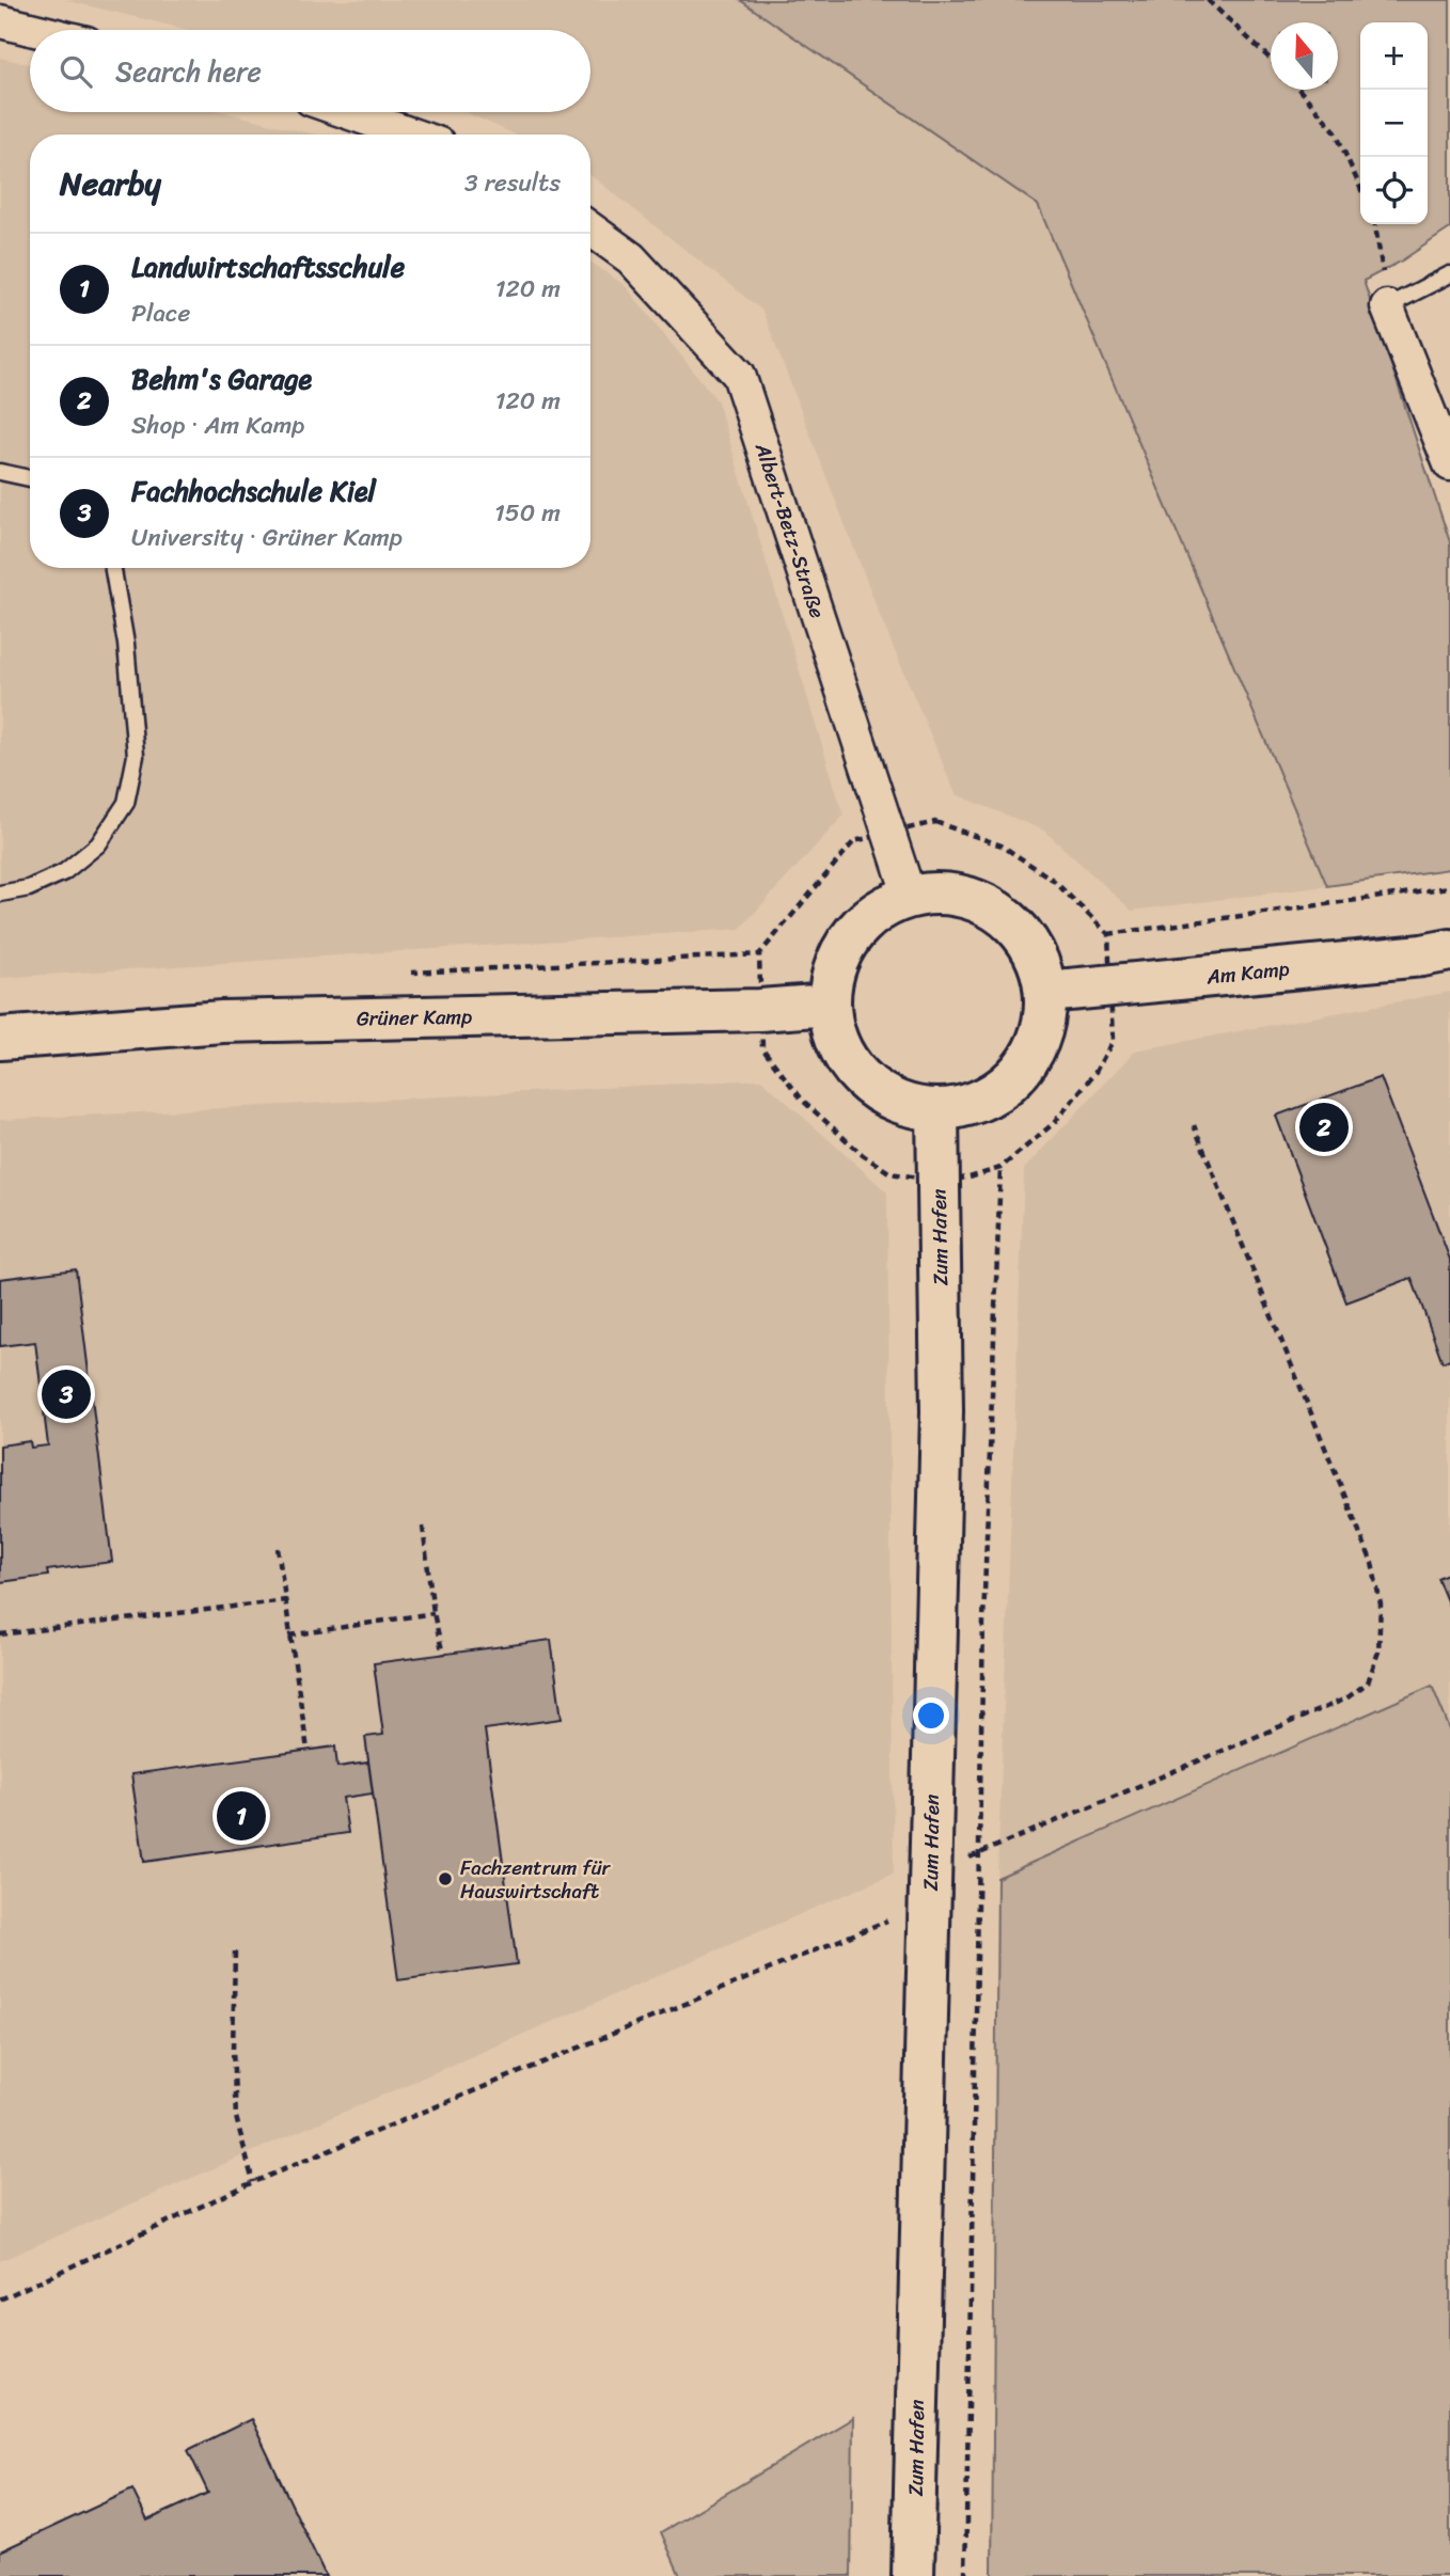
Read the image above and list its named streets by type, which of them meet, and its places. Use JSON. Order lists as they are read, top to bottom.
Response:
{
  "streets": {
    "main road": ["Am Kamp", "Grüner Kamp", "Zum Hafen"],
    "street": ["Albert-Betz-Straße"]
  },
  "crossings": [
    ["Albert-Betz-Straße", "Am Kamp"],
    ["Albert-Betz-Straße", "Grüner Kamp"],
    ["Albert-Betz-Straße", "Zum Hafen"],
    ["Am Kamp", "Grüner Kamp"],
    ["Am Kamp", "Zum Hafen"],
    ["Grüner Kamp", "Zum Hafen"]
  ],
  "places": ["Fachzentrum für Hauswirtschaft"],
  "north": "top",
  "page": {
    "map_buttons": ["+", "−"],
    "search": "Search here",
    "heading": ["Nearby", "3 results"],
    "list": [
      {
        "mark": "1",
        "name": "Landwirtschaftsschule",
        "note": "Place",
        "value": "120 m"
      },
      {
        "mark": "2",
        "name": "Behm's Garage",
        "note": "Shop · Am Kamp",
        "value": "120 m"
      },
      {
        "mark": "3",
        "name": "Fachhochschule Kiel",
        "note": "University · Grüner Kamp",
        "value": "150 m"
      }
    ],
    "pins": ["2", "3", "1"]
  }
}
